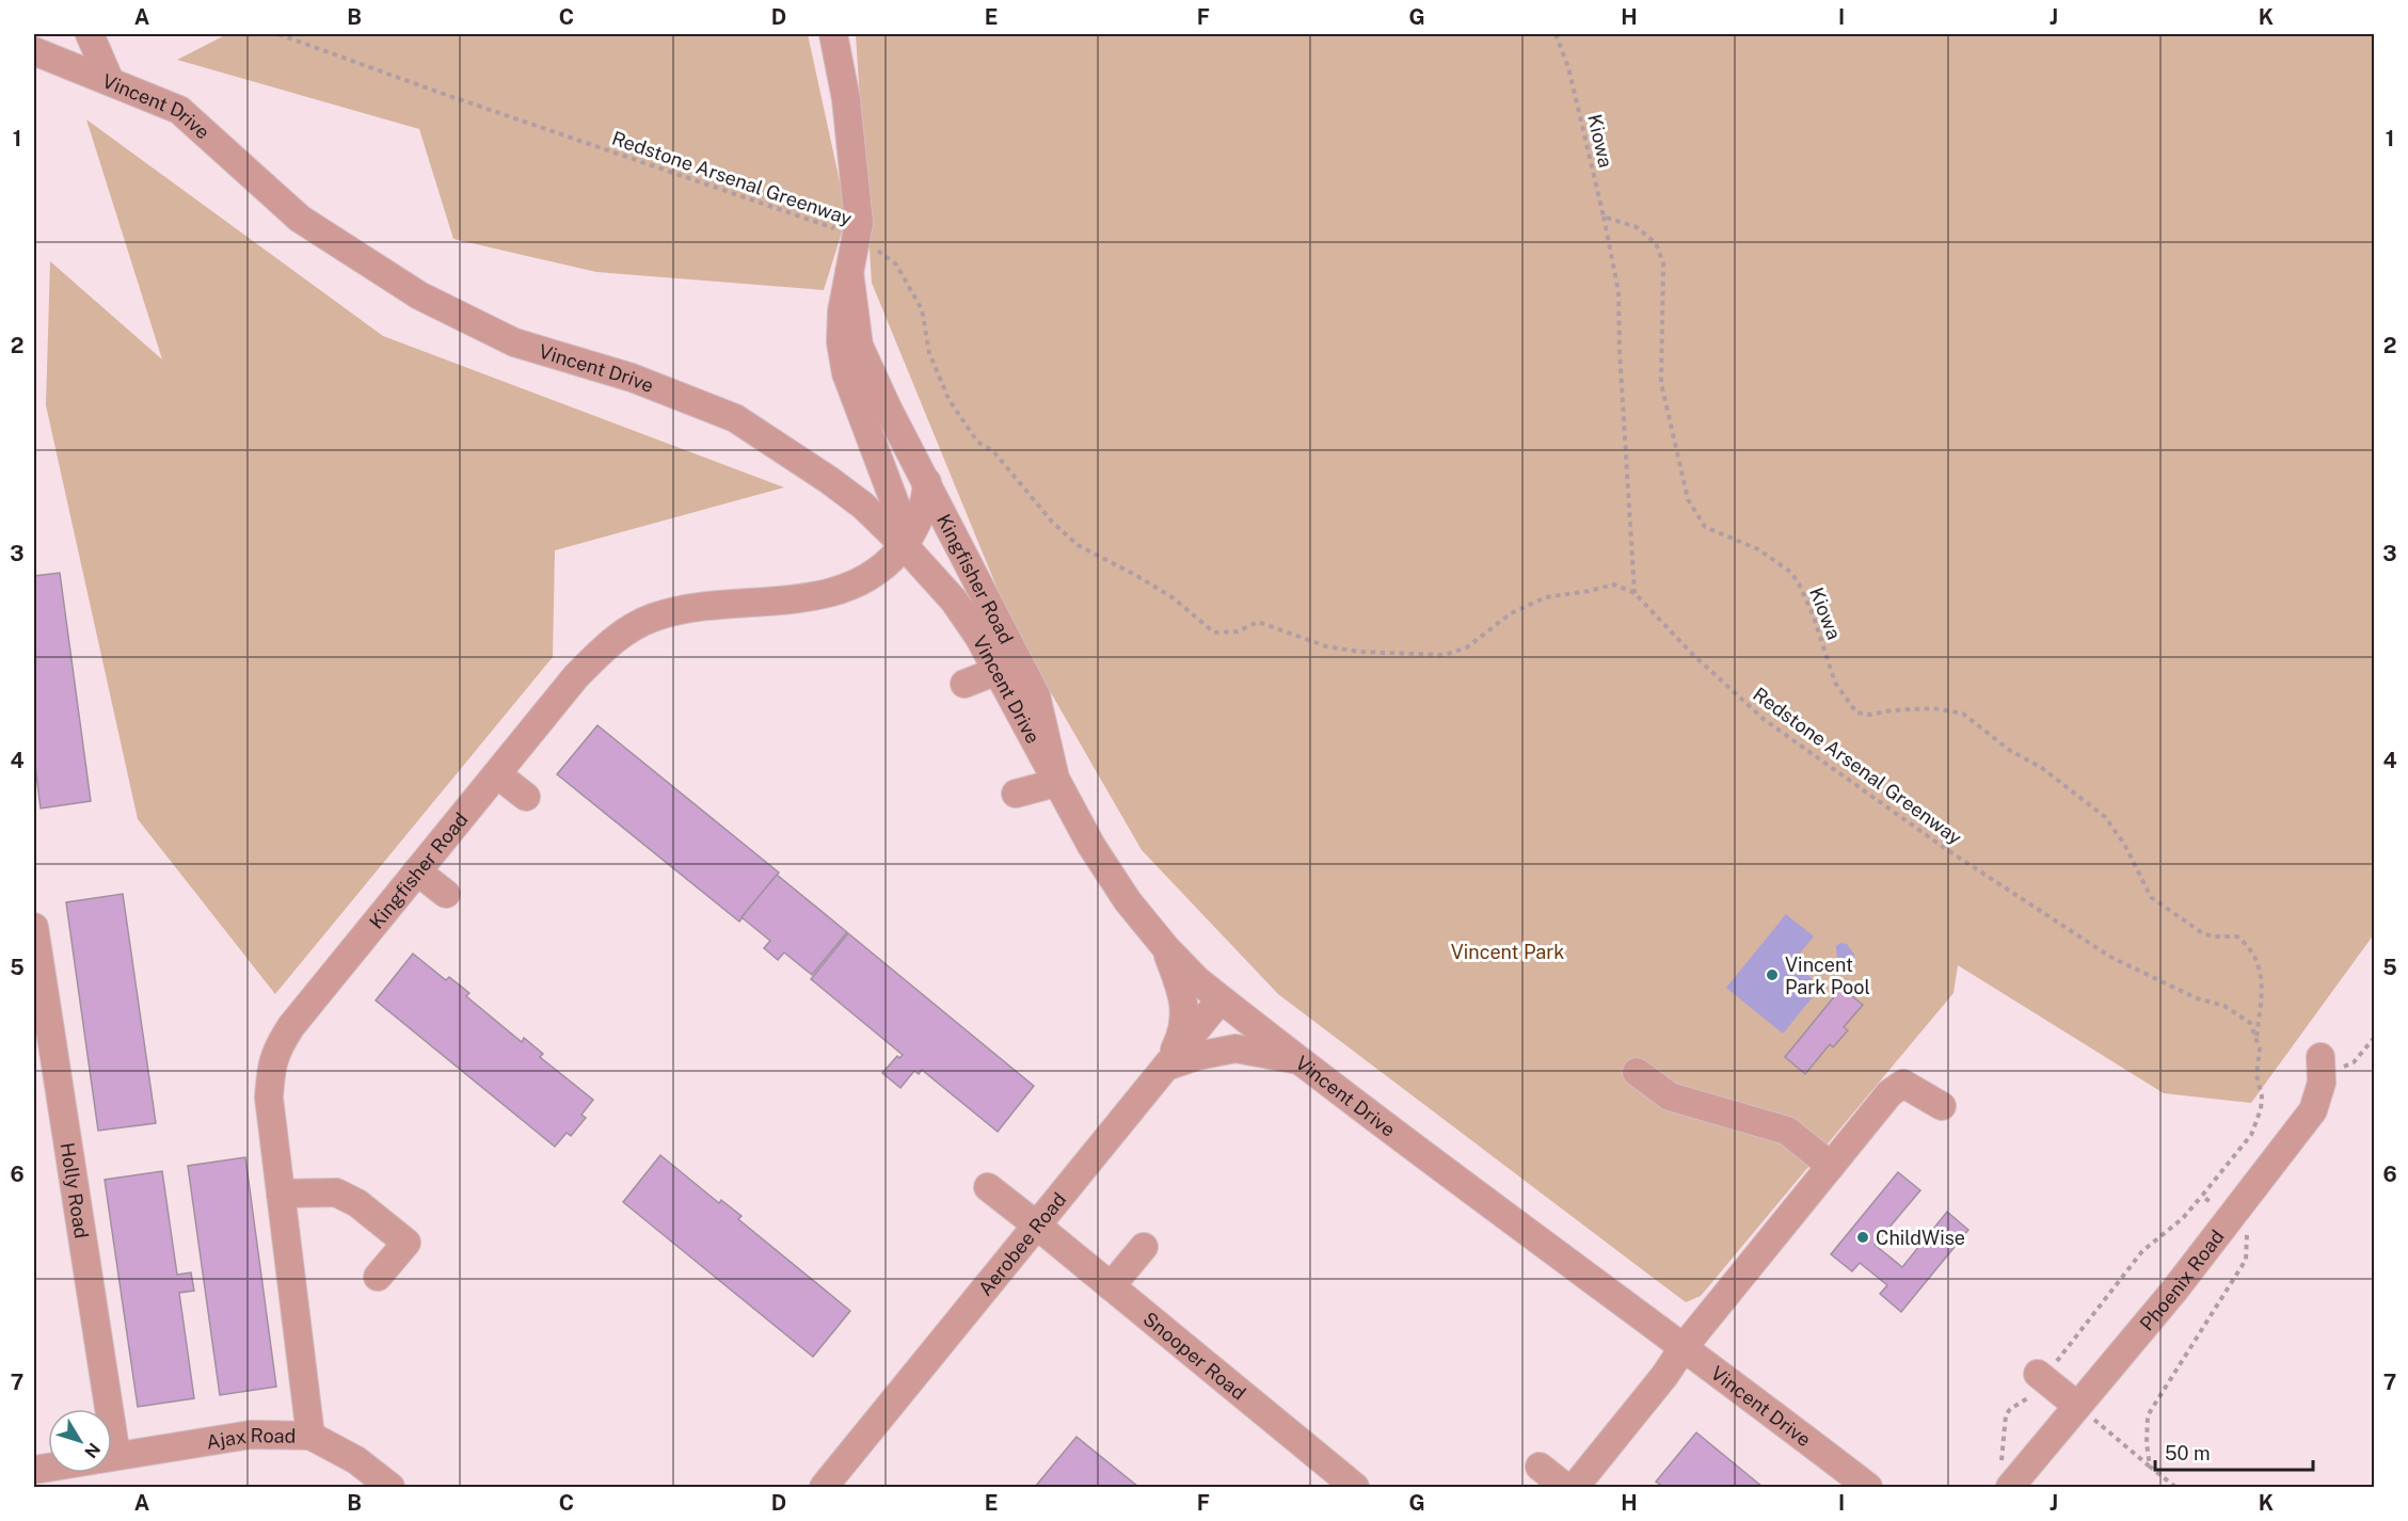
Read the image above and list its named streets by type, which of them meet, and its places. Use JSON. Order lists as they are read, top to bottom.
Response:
{
  "streets": {
    "street": [
      "Vincent Drive",
      "Kingfisher Road",
      "Holly Road",
      "Aerobee Road",
      "Phoenix Road",
      "Snooper Road",
      "Ajax Road"
    ],
    "path": ["Kiowa", "Redstone Arsenal Greenway"]
  },
  "crossings": [
    ["Vincent Drive", "Kingfisher Road"],
    ["Vincent Drive", "Aerobee Road"],
    ["Kiowa", "Redstone Arsenal Greenway"],
    ["Redstone Arsenal Greenway", "Kingfisher Road"],
    ["Kingfisher Road", "Ajax Road"],
    ["Aerobee Road", "Snooper Road"]
  ],
  "parks": ["Vincent Park"],
  "places": ["Vincent Park Pool", "ChildWise"],
  "scale_bar": "50 m",
  "north": "bottom right",
  "grid": {
    "columns": [
      "A",
      "B",
      "C",
      "D",
      "E",
      "F",
      "G",
      "H",
      "I",
      "J",
      "K"
    ],
    "rows": [
      "1",
      "2",
      "3",
      "4",
      "5",
      "6",
      "7"
    ]
  }
}
